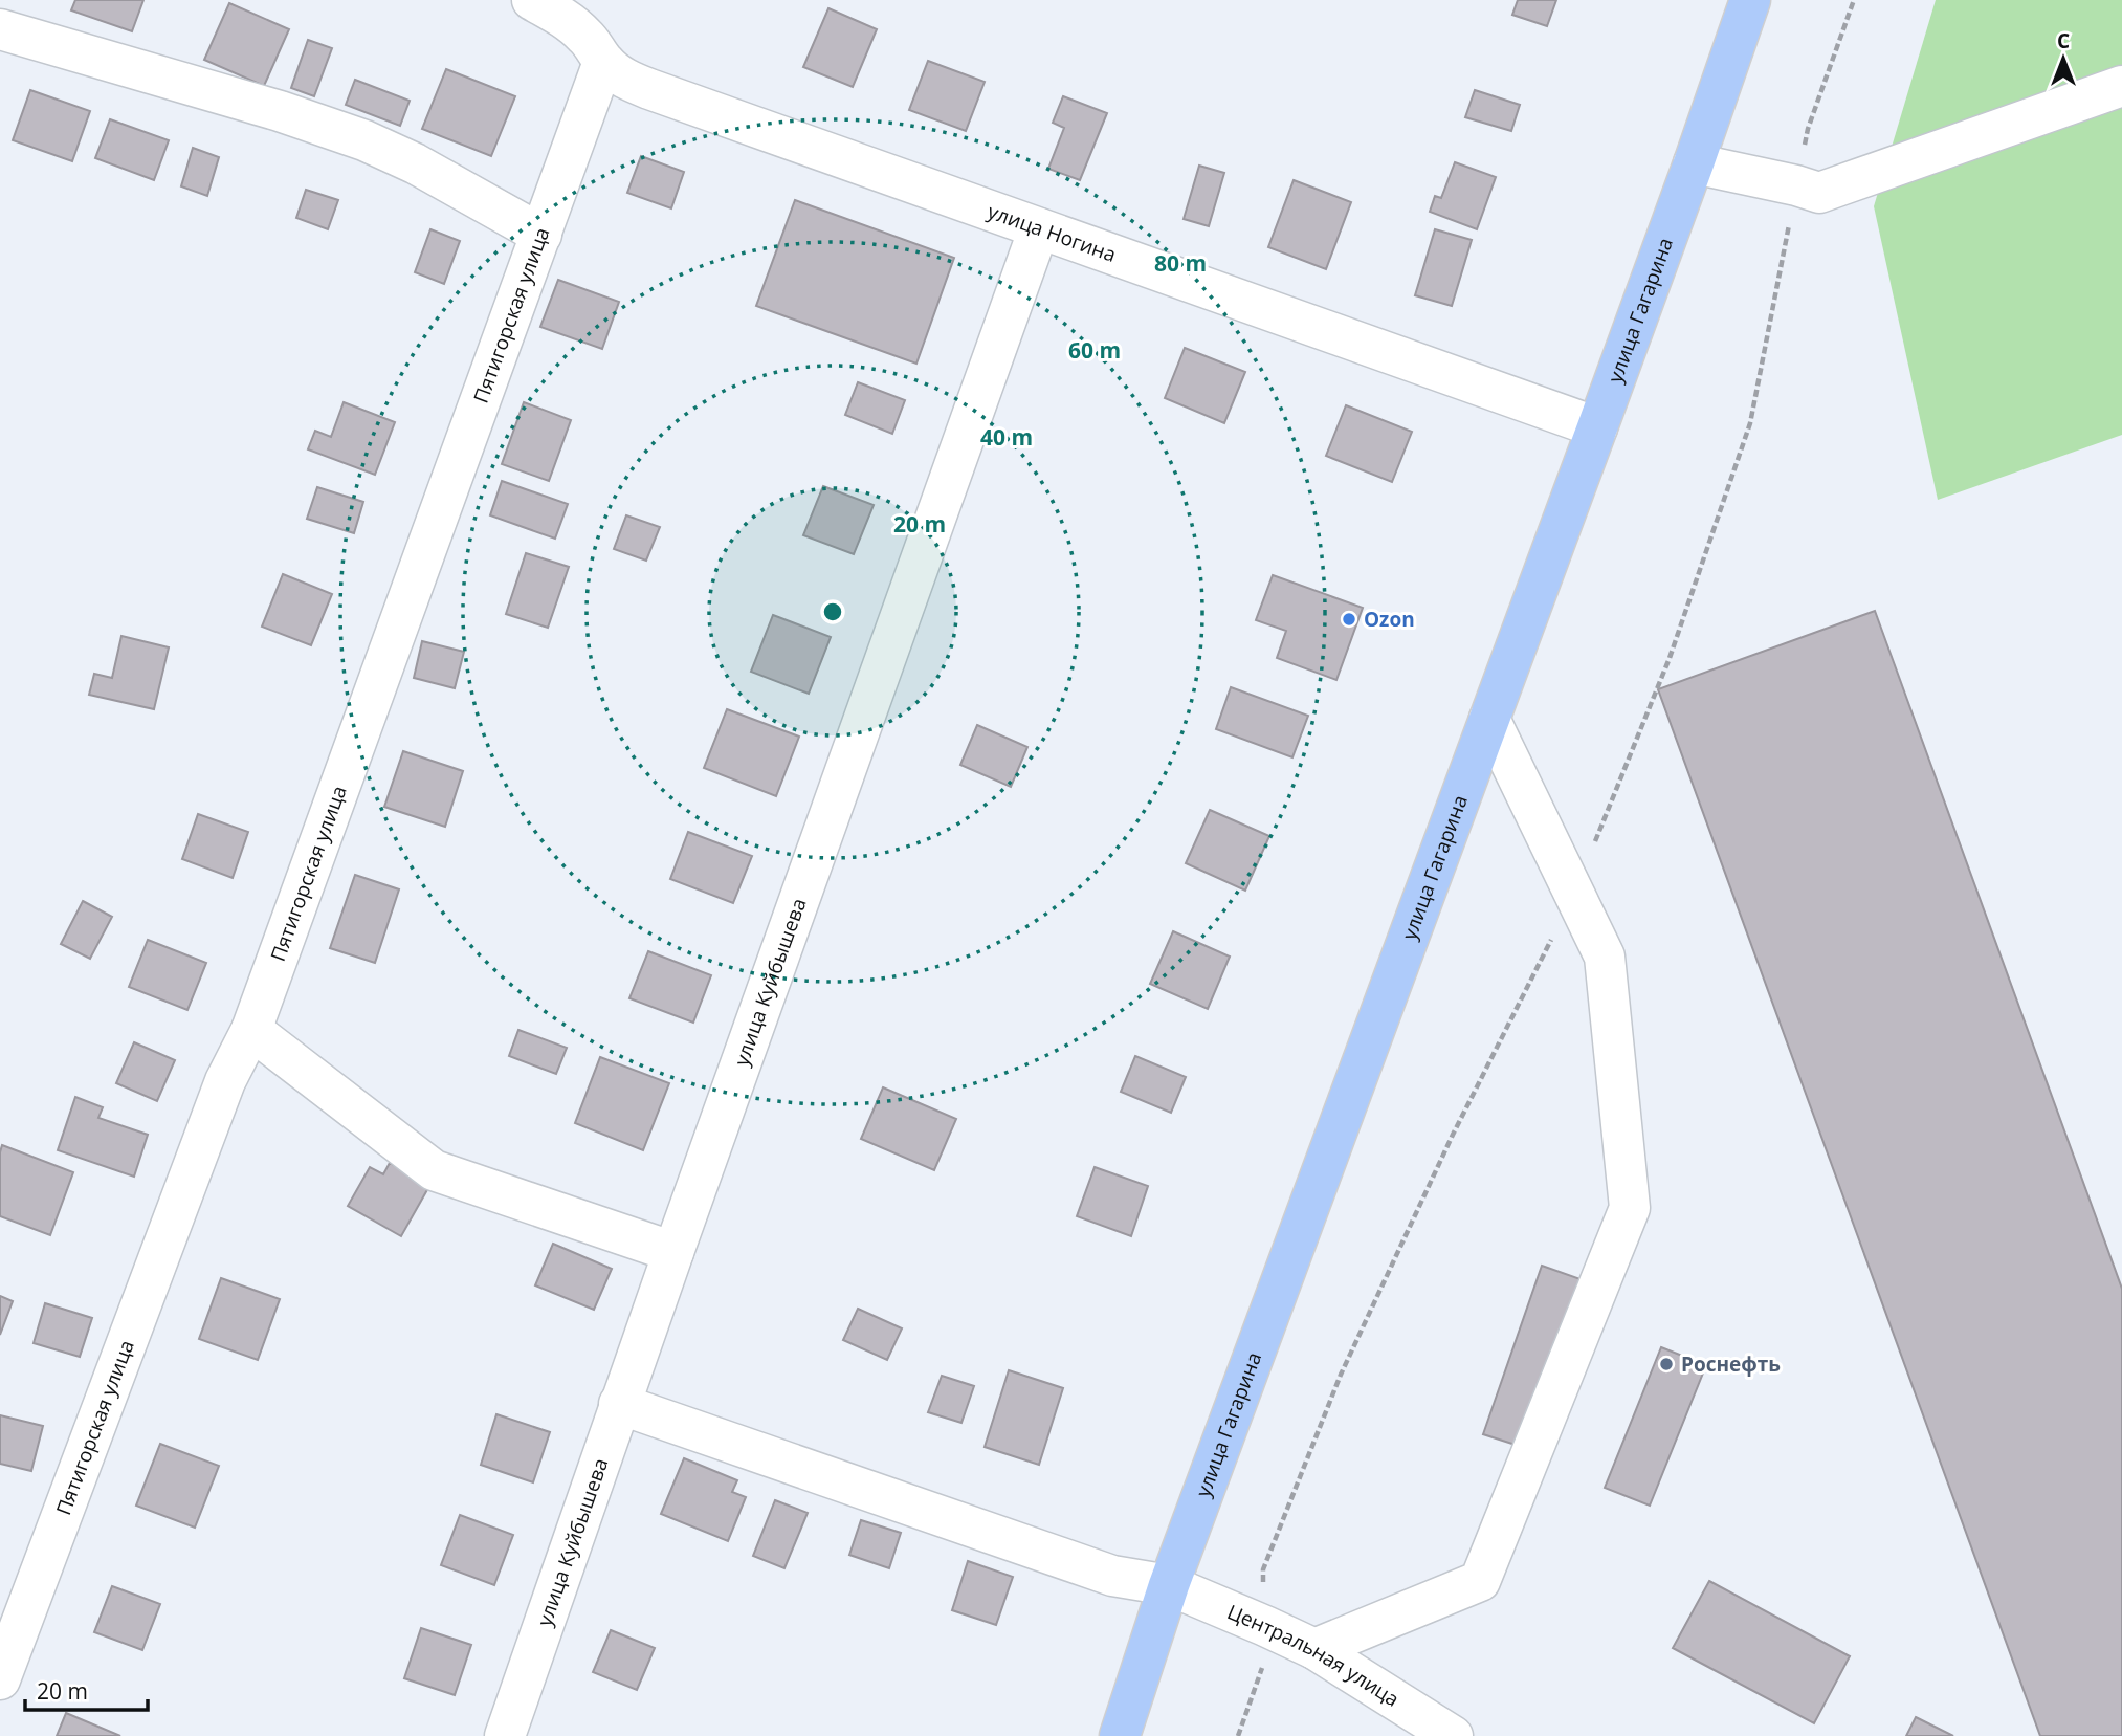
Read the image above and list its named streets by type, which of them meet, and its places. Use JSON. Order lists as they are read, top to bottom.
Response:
{
  "streets": {
    "main road": ["улица Гагарина"],
    "street": [
      "улица Ногина",
      "Пятигорская улица",
      "улица Куйбышева",
      "Центральная улица"
    ]
  },
  "crossings": [
    ["улица Ногина", "улица Гагарина"],
    ["улица Ногина", "Пятигорская улица"],
    ["улица Ногина", "улица Куйбышева"],
    ["улица Гагарина", "Центральная улица"],
    ["улица Куйбышева", "Центральная улица"]
  ],
  "places": ["Ozon", "Роснефть"],
  "scale_bar": "20 m",
  "north": "top",
  "rings": [
    "80 m",
    "60 m",
    "40 m",
    "20 m"
  ]
}
